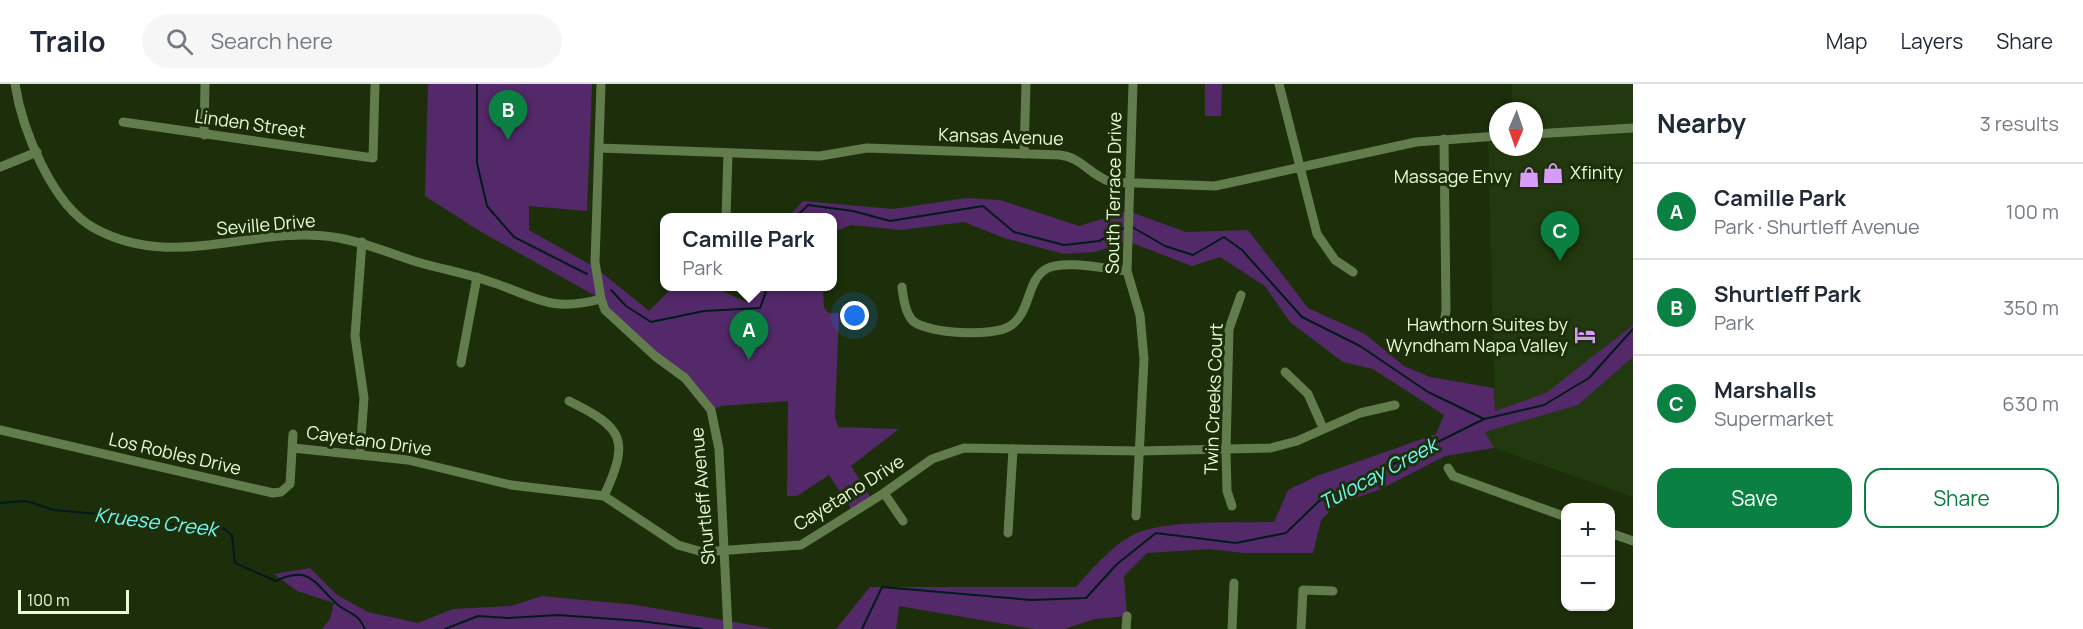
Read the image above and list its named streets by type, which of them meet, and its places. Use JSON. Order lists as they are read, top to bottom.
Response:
{
  "streets": {
    "street": [
      "Linden Street",
      "Kansas Avenue",
      "South Terrace Drive",
      "Seville Drive",
      "Twin Creeks Court",
      "Cayetano Drive",
      "Los Robles Drive",
      "Shurtleff Avenue"
    ]
  },
  "crossings": [
    ["Kansas Avenue", "South Terrace Drive"],
    ["Kansas Avenue", "Shurtleff Avenue"],
    ["South Terrace Drive", "Cayetano Drive"],
    ["Seville Drive", "Shurtleff Avenue"],
    ["Twin Creeks Court", "Cayetano Drive"],
    ["Cayetano Drive", "Los Robles Drive"],
    ["Cayetano Drive", "Shurtleff Avenue"]
  ],
  "water": ["Tulocay Creek", "Kruese Creek"],
  "places": {
    "shop": ["Xfinity", "Massage Envy"],
    "hotel": ["Hawthorn Suites by Wyndham Napa Valley"]
  },
  "scale_bar": "100 m",
  "north": "bottom",
  "page": {
    "header": "Trailo",
    "search": "Search here",
    "nav": ["Map", "Layers", "Share"],
    "heading": ["Nearby", "3 results"],
    "pins": ["B", "C", "A"],
    "list": [
      {
        "mark": "A",
        "name": "Camille Park",
        "note": "Park · Shurtleff Avenue",
        "value": "100 m"
      },
      {
        "mark": "B",
        "name": "Shurtleff Park",
        "note": "Park",
        "value": "350 m"
      },
      {
        "mark": "C",
        "name": "Marshalls",
        "note": "Supermarket",
        "value": "630 m"
      }
    ],
    "popup": ["Camille Park", "Park"],
    "buttons": ["Save", "Share"],
    "map_buttons": ["+", "−"],
    "scale": "100 m"
  }
}
